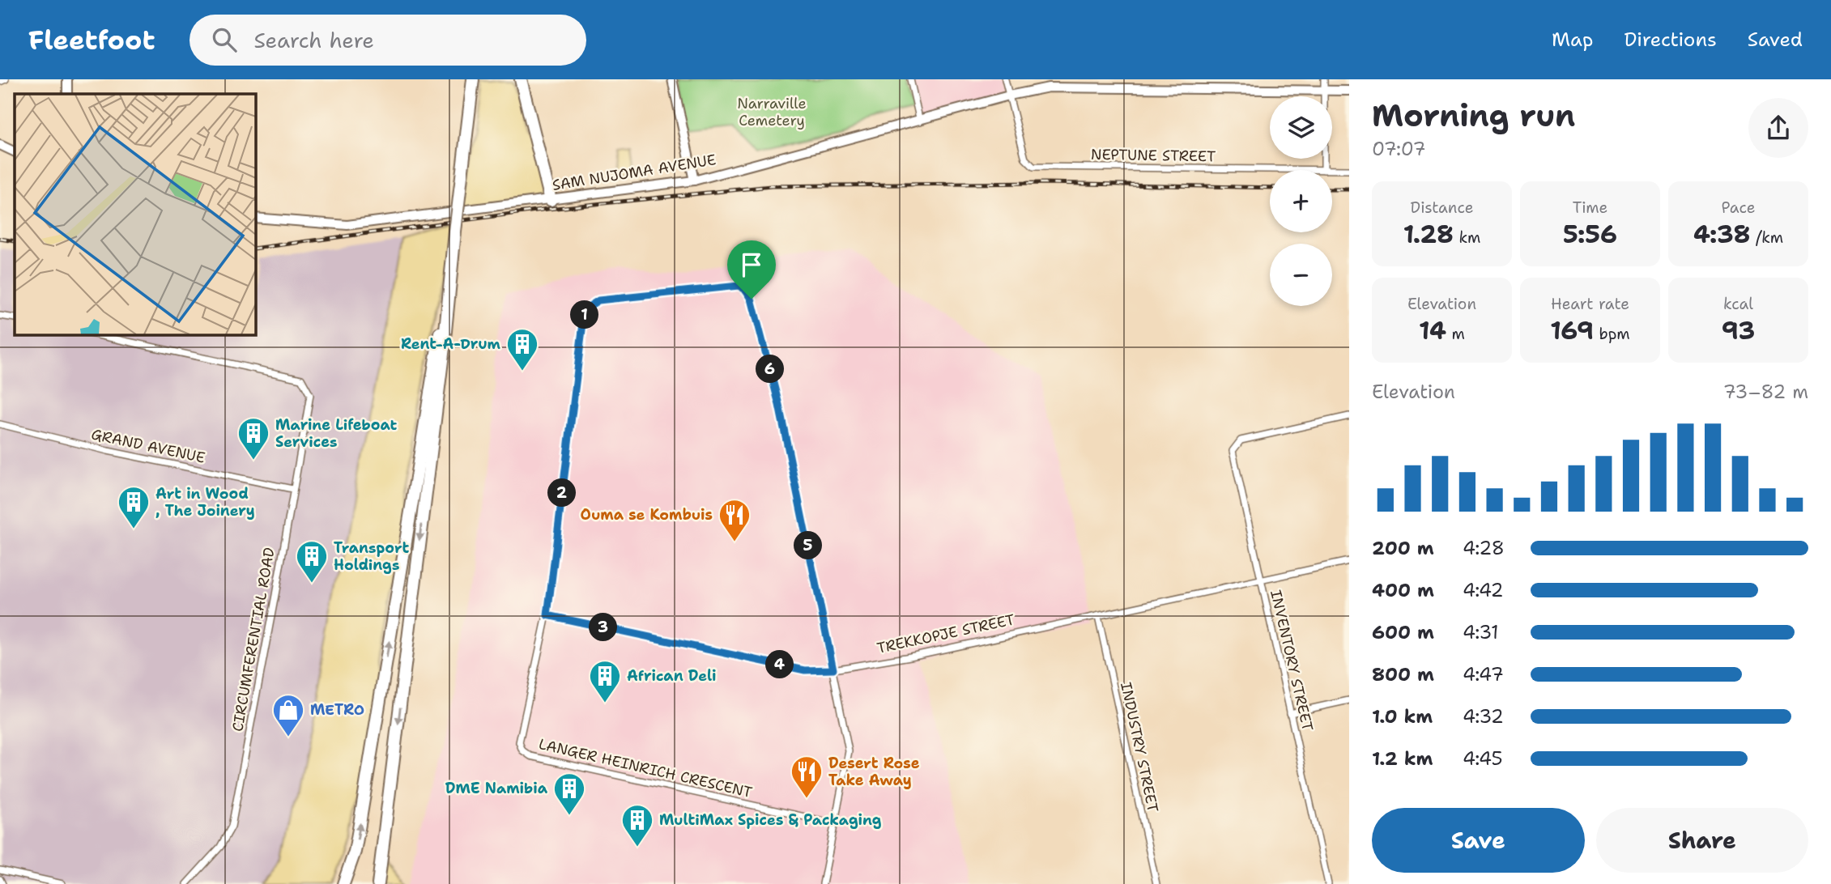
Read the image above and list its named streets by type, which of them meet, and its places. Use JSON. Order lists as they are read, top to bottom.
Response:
{
  "streets": {
    "street": [
      "NEPTUNE STREET",
      "SAM NUJOMA AVENUE",
      "GRAND AVENUE",
      "TREKKOPJE STREET",
      "CIRCUMFERENTIAL ROAD",
      "INVENTORY STREET",
      "INDUSTRY STREET",
      "LANGER HEINRICH CRESCENT"
    ]
  },
  "crossings": [
    ["NEPTUNE STREET", "SAM NUJOMA AVENUE"],
    ["GRAND AVENUE", "CIRCUMFERENTIAL ROAD"],
    ["TREKKOPJE STREET", "INVENTORY STREET"],
    ["TREKKOPJE STREET", "INDUSTRY STREET"],
    ["TREKKOPJE STREET", "LANGER HEINRICH CRESCENT"]
  ],
  "parks": ["Narraville Cemetery"],
  "places": {
    "building": [
      "Rent-A-Drum",
      "Marine Lifeboat Services",
      "Art in Wood , The Joinery",
      "Transport Holdings",
      "African Deli",
      "DME Namibia",
      "MultiMax Spices & Packaging"
    ],
    "restaurant": ["Ouma se Kombuis", "Desert Rose Take Away"],
    "shop": ["METRO"]
  },
  "page": {
    "header": "Fleetfoot",
    "search": "Search here",
    "nav": ["Map", "Directions", "Saved"],
    "heading": ["Morning run", "07:07"],
    "map_buttons": ["+", "−"],
    "stats": [
      ["Distance", "1.28 km"],
      ["Time", "5:56"],
      ["Pace", "4:38 /km"],
      ["Elevation", "14 m"],
      ["Heart rate", "169 bpm"],
      ["kcal", "93"]
    ],
    "pins": [
      "1",
      "6",
      "2",
      "5",
      "3",
      "4"
    ],
    "chart": ["Elevation", "73–82 m"],
    "list": [
      {
        "name": "200 m",
        "note": "4:28"
      },
      {
        "name": "400 m",
        "note": "4:42"
      },
      {
        "name": "600 m",
        "note": "4:31"
      },
      {
        "name": "800 m",
        "note": "4:47"
      },
      {
        "name": "1.0 km",
        "note": "4:32"
      },
      {
        "name": "1.2 km",
        "note": "4:45"
      }
    ],
    "buttons": ["Save", "Share"]
  }
}
